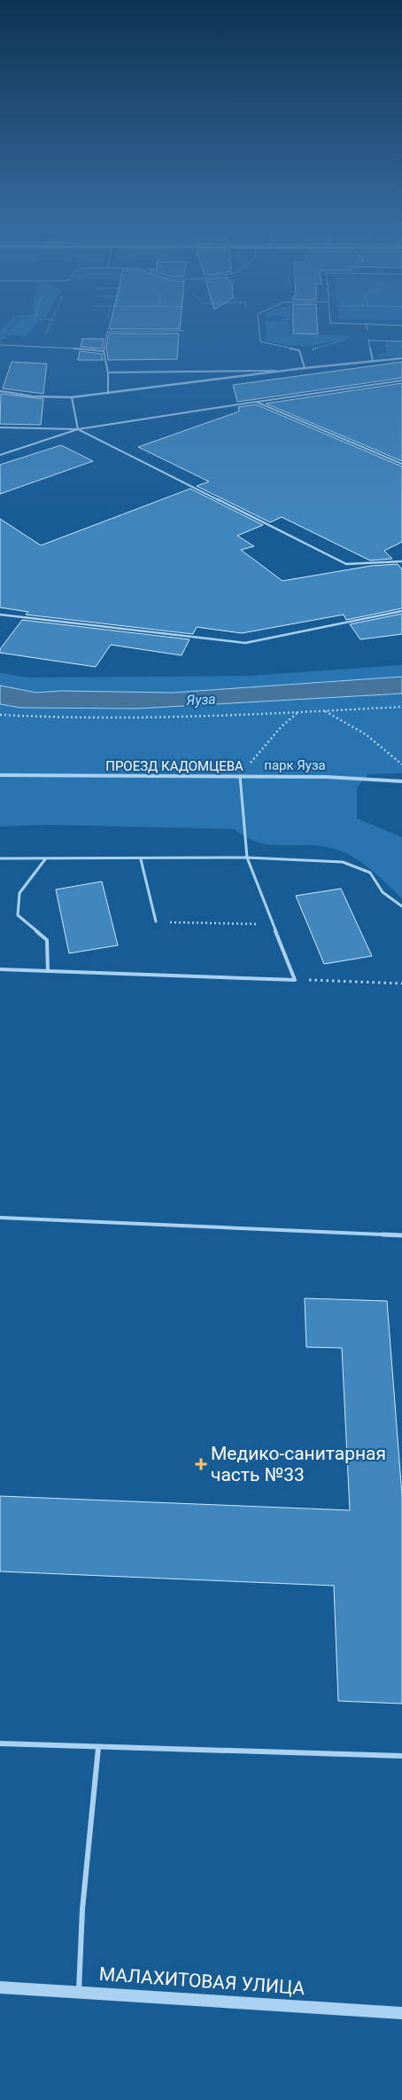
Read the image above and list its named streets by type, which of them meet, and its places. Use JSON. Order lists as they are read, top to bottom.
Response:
{
  "streets": {
    "street": ["ПРОЕЗД КАДОМЦЕВА", "МАЛАХИТОВАЯ УЛИЦА"]
  },
  "water": ["Яуза"],
  "parks": ["парк Яуза"],
  "places": {
    "health": ["Медико-санитарная часть №33"]
  }
}
